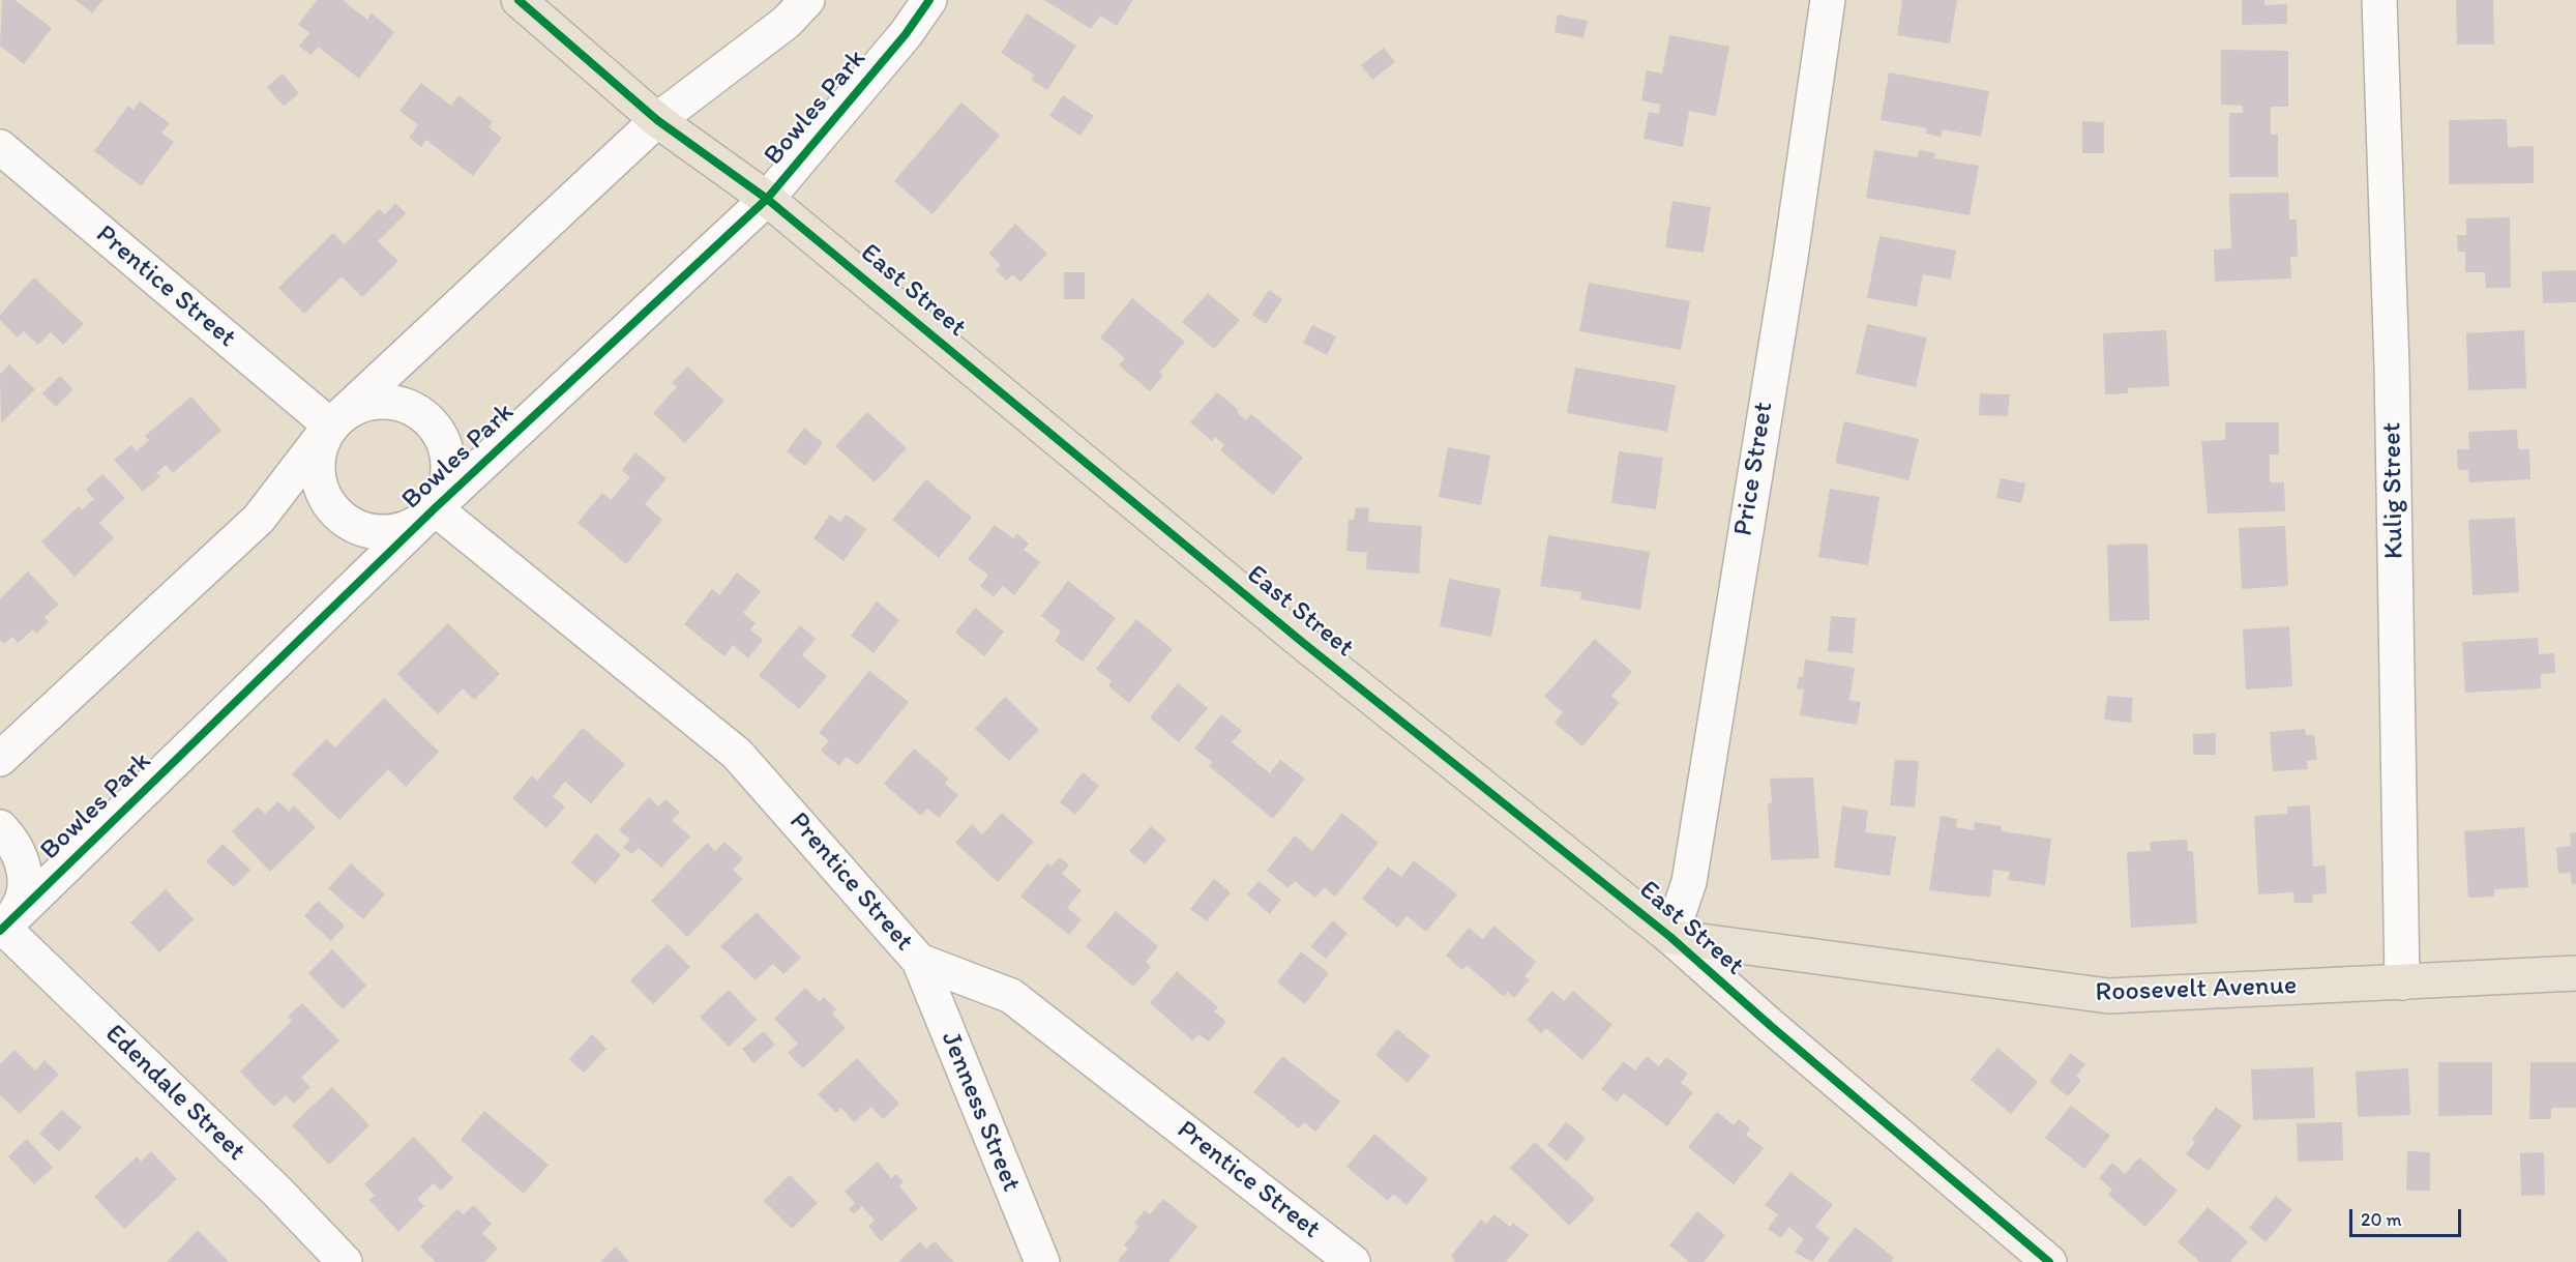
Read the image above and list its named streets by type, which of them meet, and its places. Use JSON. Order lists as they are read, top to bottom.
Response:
{
  "streets": {
    "main road": ["East Street", "Roosevelt Avenue"],
    "street": [
      "Bowles Park",
      "Prentice Street",
      "Price Street",
      "Kulig Street",
      "Edendale Street",
      "Jenness Street"
    ]
  },
  "crossings": [
    ["Bowles Park", "Prentice Street"],
    ["Bowles Park", "East Street"],
    ["Bowles Park", "Edendale Street"],
    ["Prentice Street", "Jenness Street"],
    ["East Street", "Price Street"],
    ["East Street", "Roosevelt Avenue"],
    ["Price Street", "Roosevelt Avenue"],
    ["Kulig Street", "Roosevelt Avenue"]
  ],
  "scale_bar": "20 m"
}
